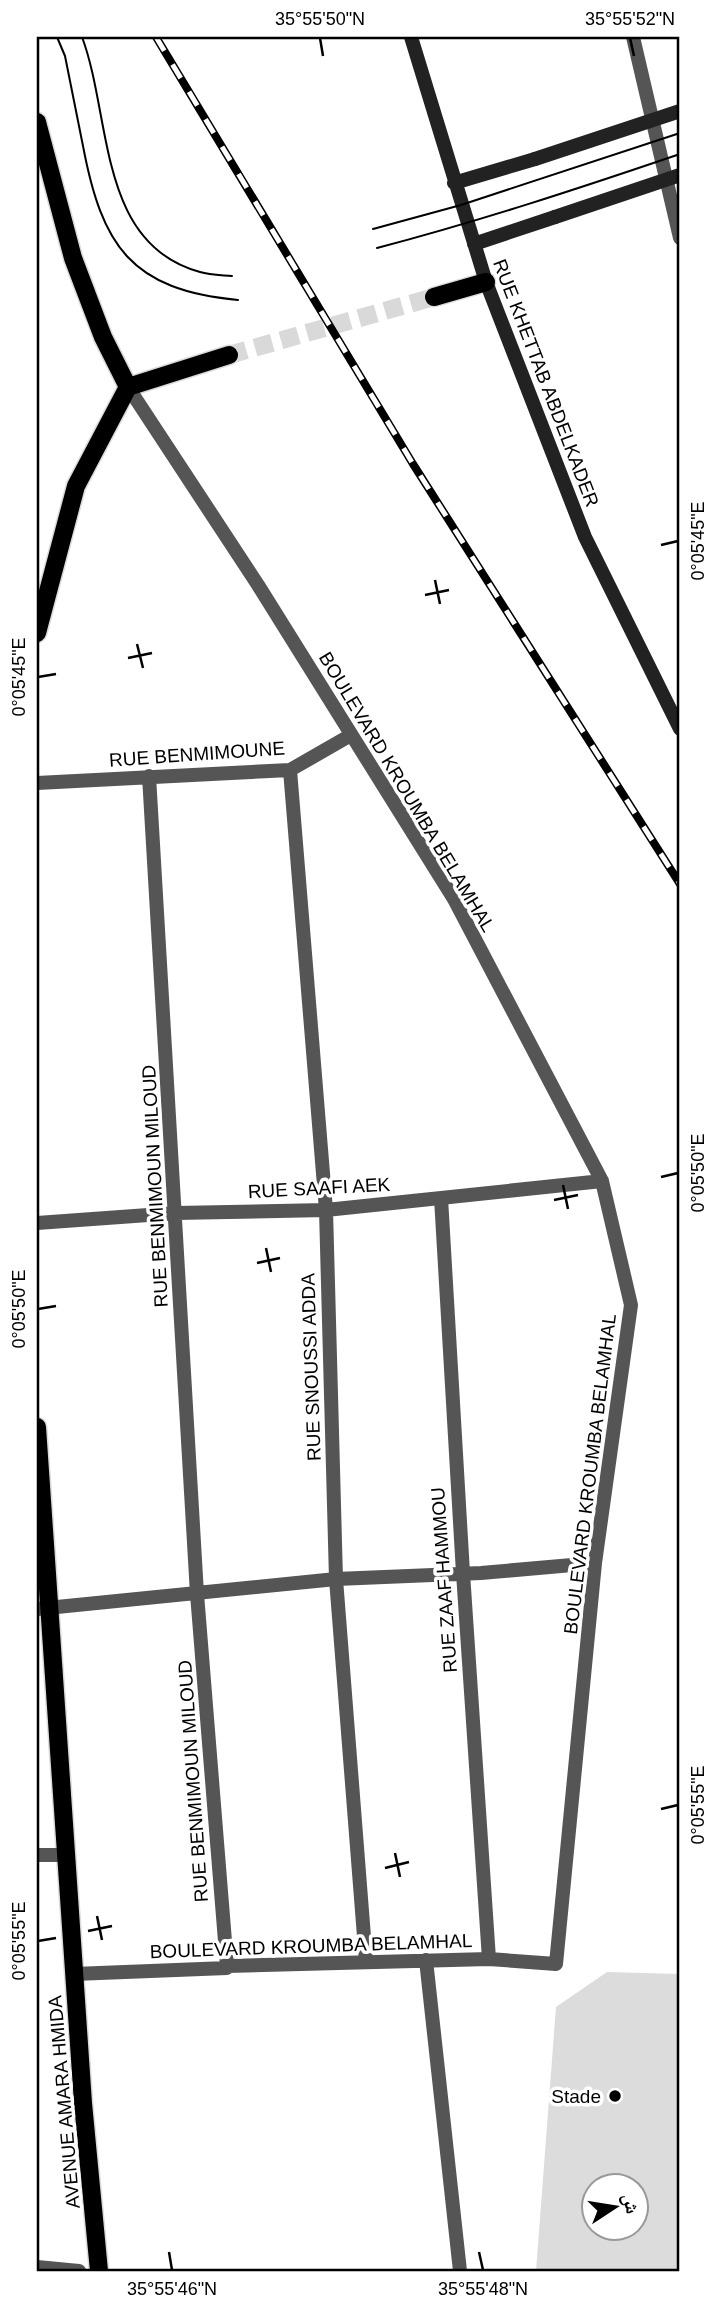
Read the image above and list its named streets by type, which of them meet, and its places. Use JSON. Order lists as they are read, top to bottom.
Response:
{
  "streets": {
    "main road": ["RUE KHETTAB ABDELKADER", "AVENUE AMARA HMIDA"],
    "street": [
      "RUE BENMIMOUNE",
      "BOULEVARD KROUMBA BELAMHAL",
      "RUE BENMIMOUN MILOUD",
      "RUE SAAFI AEK",
      "RUE SNOUSSI ADDA",
      "RUE ZAAF HAMMOU"
    ]
  },
  "crossings": [
    ["RUE BENMIMOUNE", "BOULEVARD KROUMBA BELAMHAL"],
    ["RUE BENMIMOUNE", "RUE BENMIMOUN MILOUD"],
    ["RUE BENMIMOUNE", "RUE SNOUSSI ADDA"],
    ["BOULEVARD KROUMBA BELAMHAL", "RUE BENMIMOUN MILOUD"],
    ["BOULEVARD KROUMBA BELAMHAL", "RUE SAAFI AEK"],
    ["BOULEVARD KROUMBA BELAMHAL", "RUE SNOUSSI ADDA"],
    ["BOULEVARD KROUMBA BELAMHAL", "RUE ZAAF HAMMOU"],
    ["BOULEVARD KROUMBA BELAMHAL", "AVENUE AMARA HMIDA"],
    ["RUE BENMIMOUN MILOUD", "RUE SAAFI AEK"],
    ["RUE SAAFI AEK", "RUE SNOUSSI ADDA"],
    ["RUE SAAFI AEK", "RUE ZAAF HAMMOU"]
  ],
  "places": ["Stade"],
  "north": "right",
  "coordinates": [
    "35°55'50\"N",
    "35°55'52\"N",
    "0°05'45\"E",
    "0°05'50\"E",
    "0°05'55\"E",
    "35°55'46\"N",
    "35°55'48\"N"
  ]
}
